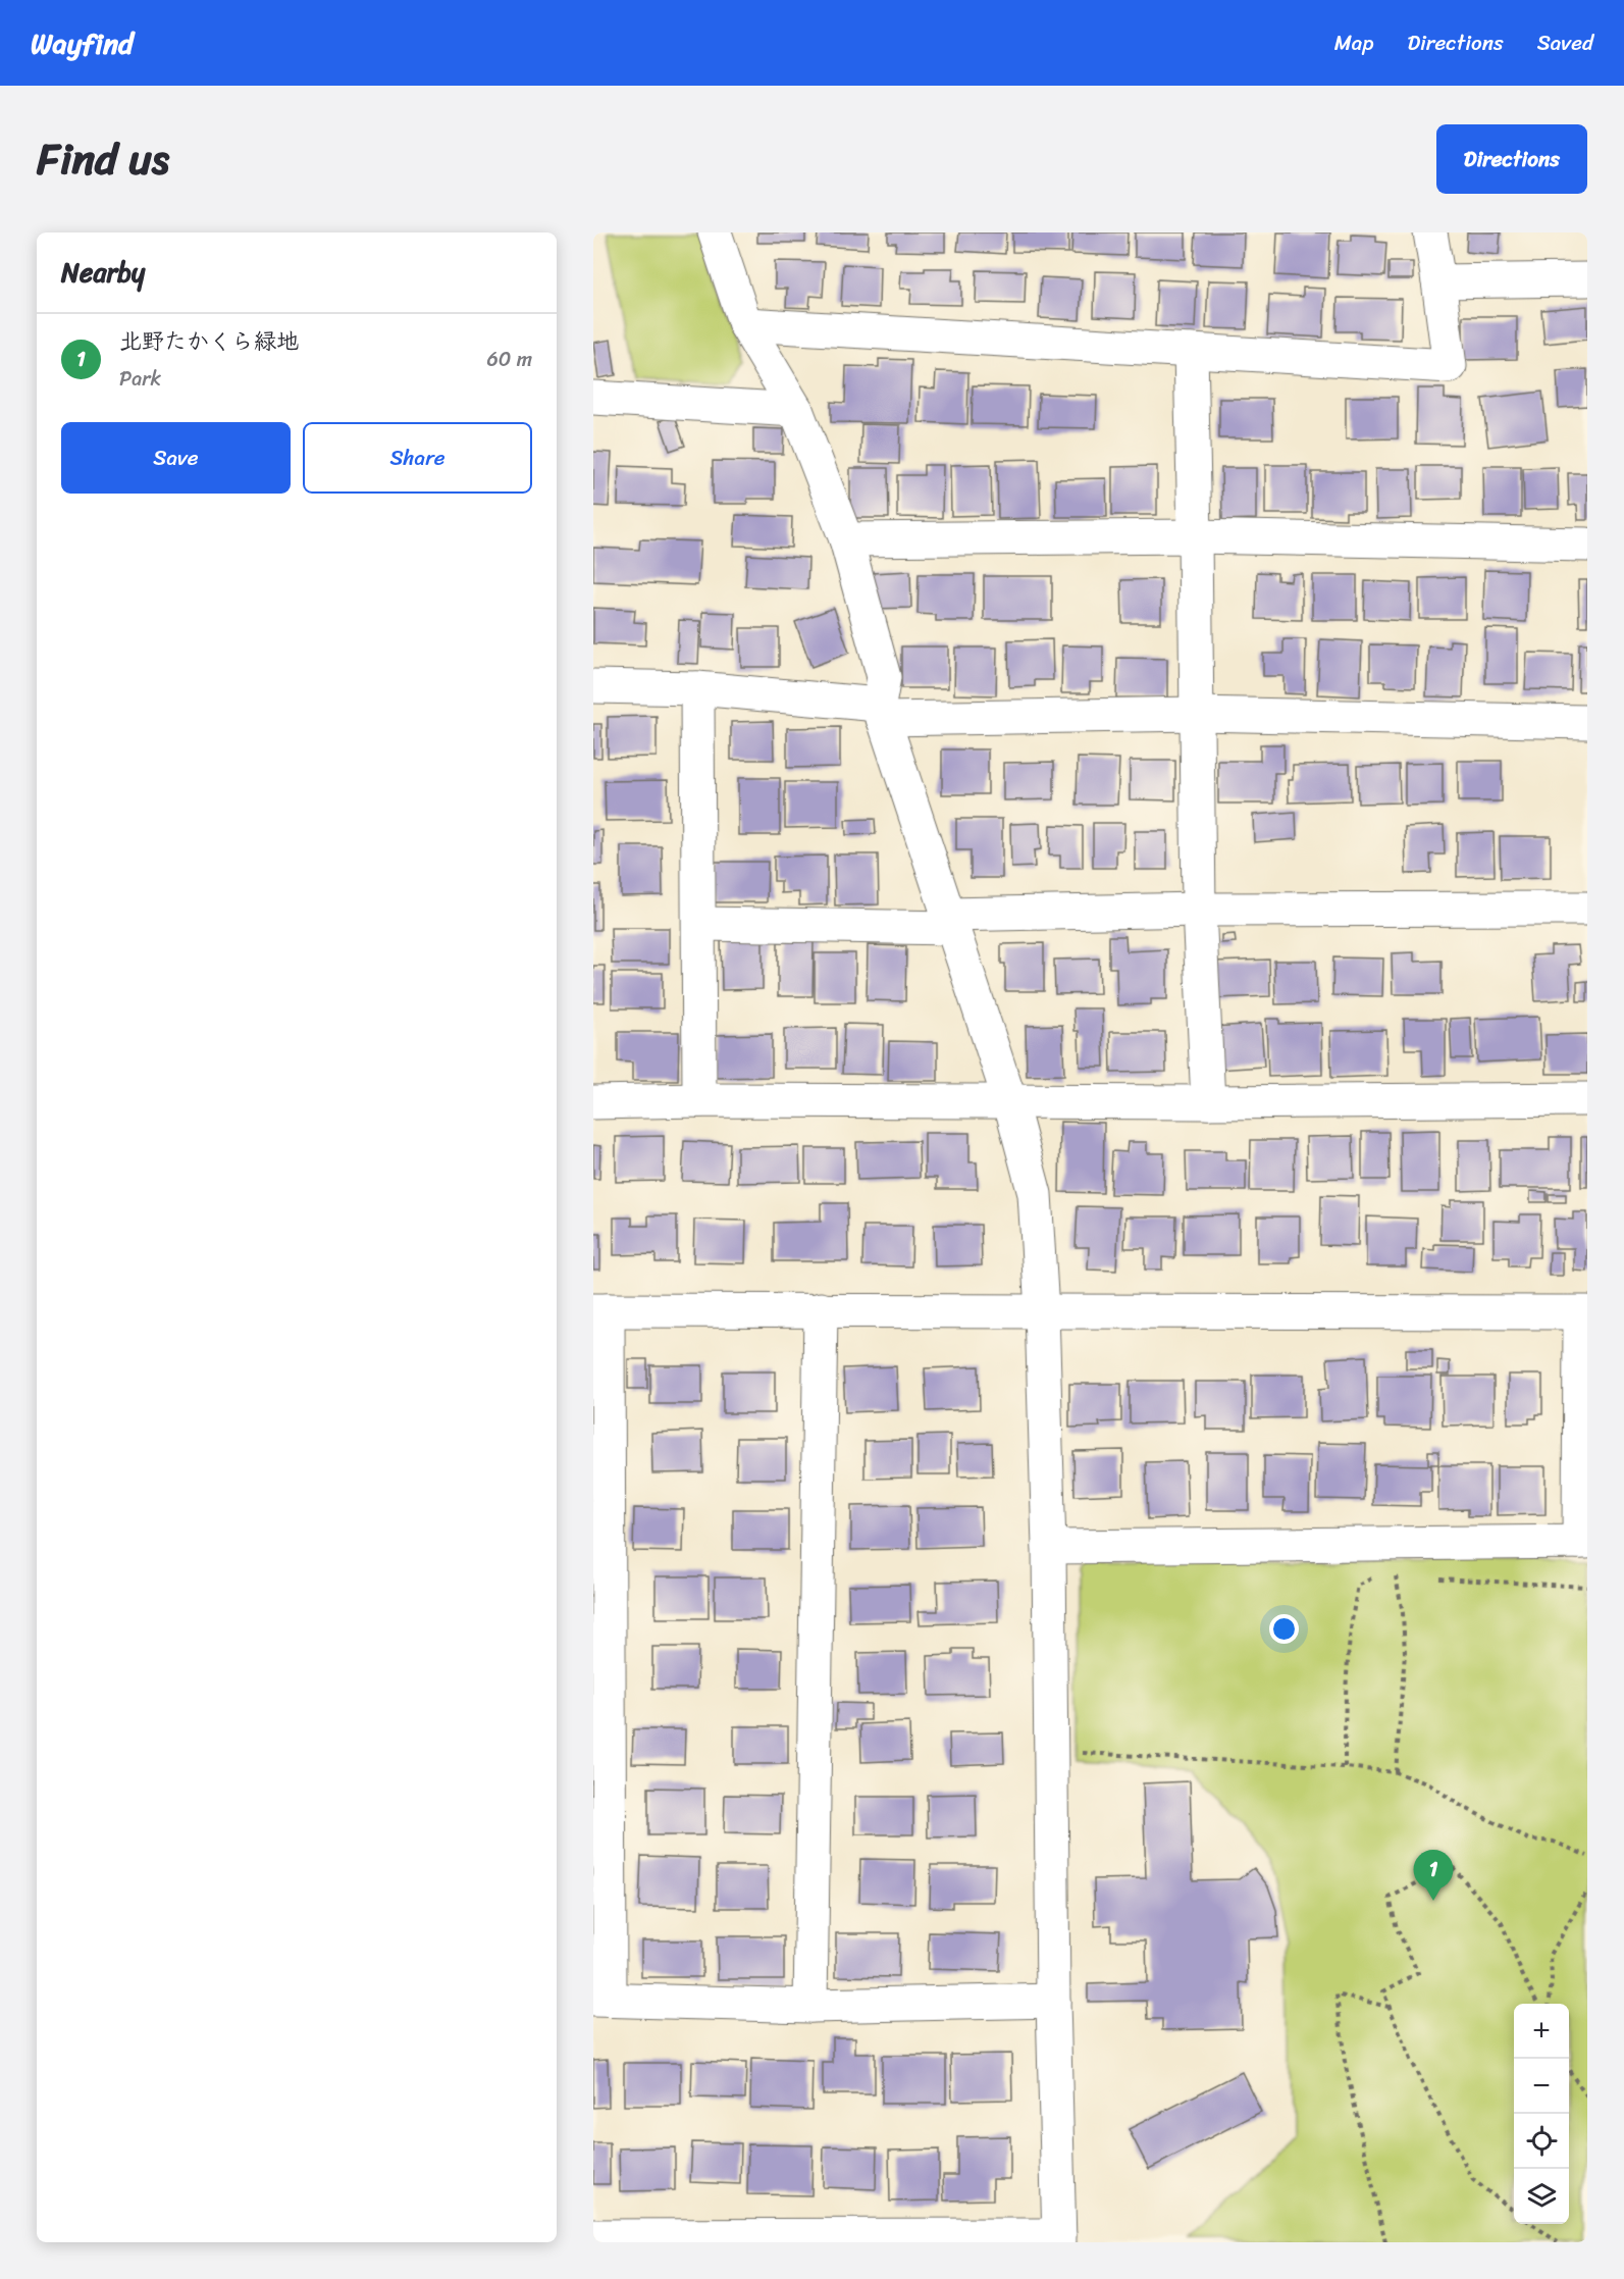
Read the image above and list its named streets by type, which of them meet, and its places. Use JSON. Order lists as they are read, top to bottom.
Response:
{
  "page": {
    "header": "Wayfind",
    "nav": ["Map", "Directions", "Saved"],
    "title": "Find us",
    "buttons": [
      "Directions",
      ["Save", "Share"]
    ],
    "heading": "Nearby",
    "list": [
      {
        "mark": "1",
        "name": "北野たかくら緑地",
        "note": "Park",
        "value": "60 m"
      }
    ],
    "pins": "1",
    "map_buttons": ["+", "−"]
  }
}
